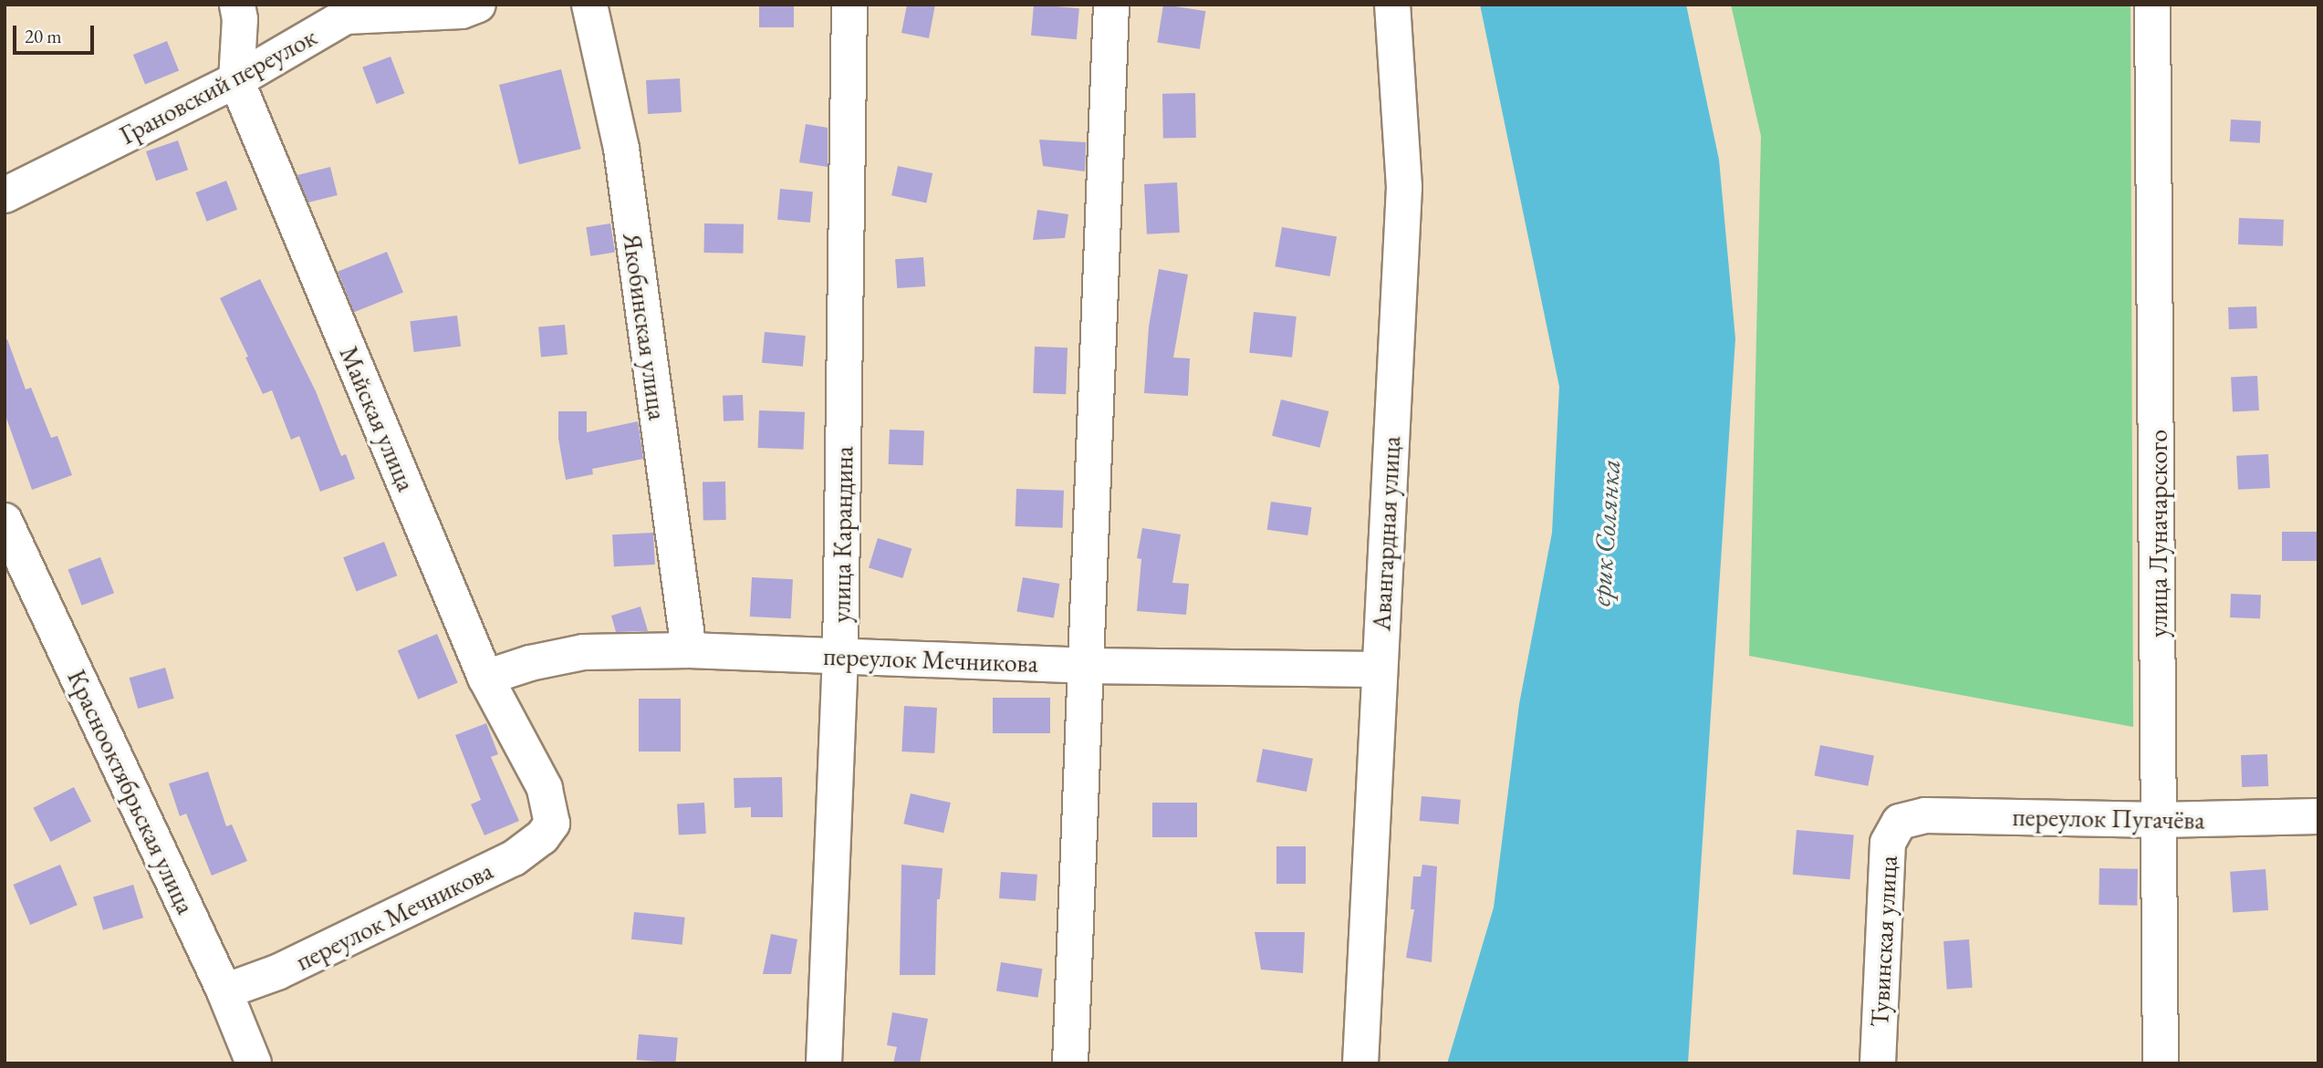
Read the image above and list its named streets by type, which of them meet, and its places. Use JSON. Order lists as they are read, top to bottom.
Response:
{
  "streets": {
    "street": [
      "Грановский переулок",
      "Якобинская улица",
      "Майская улица",
      "Авангардная улица",
      "улица Луначарского",
      "улица Карандина",
      "переулок Мечникова",
      "Краснооктябрьская улица",
      "переулок Пугачёва",
      "Тувинская улица"
    ]
  },
  "crossings": [
    ["Грановский переулок", "Майская улица"],
    ["Якобинская улица", "переулок Мечникова"],
    ["Майская улица", "переулок Мечникова"],
    ["Авангардная улица", "переулок Мечникова"],
    ["улица Луначарского", "переулок Пугачёва"],
    ["улица Карандина", "переулок Мечникова"],
    ["переулок Мечникова", "Краснооктябрьская улица"],
    ["переулок Пугачёва", "Тувинская улица"]
  ],
  "water": ["ерик Солянка"],
  "scale_bar": "20 m"
}
